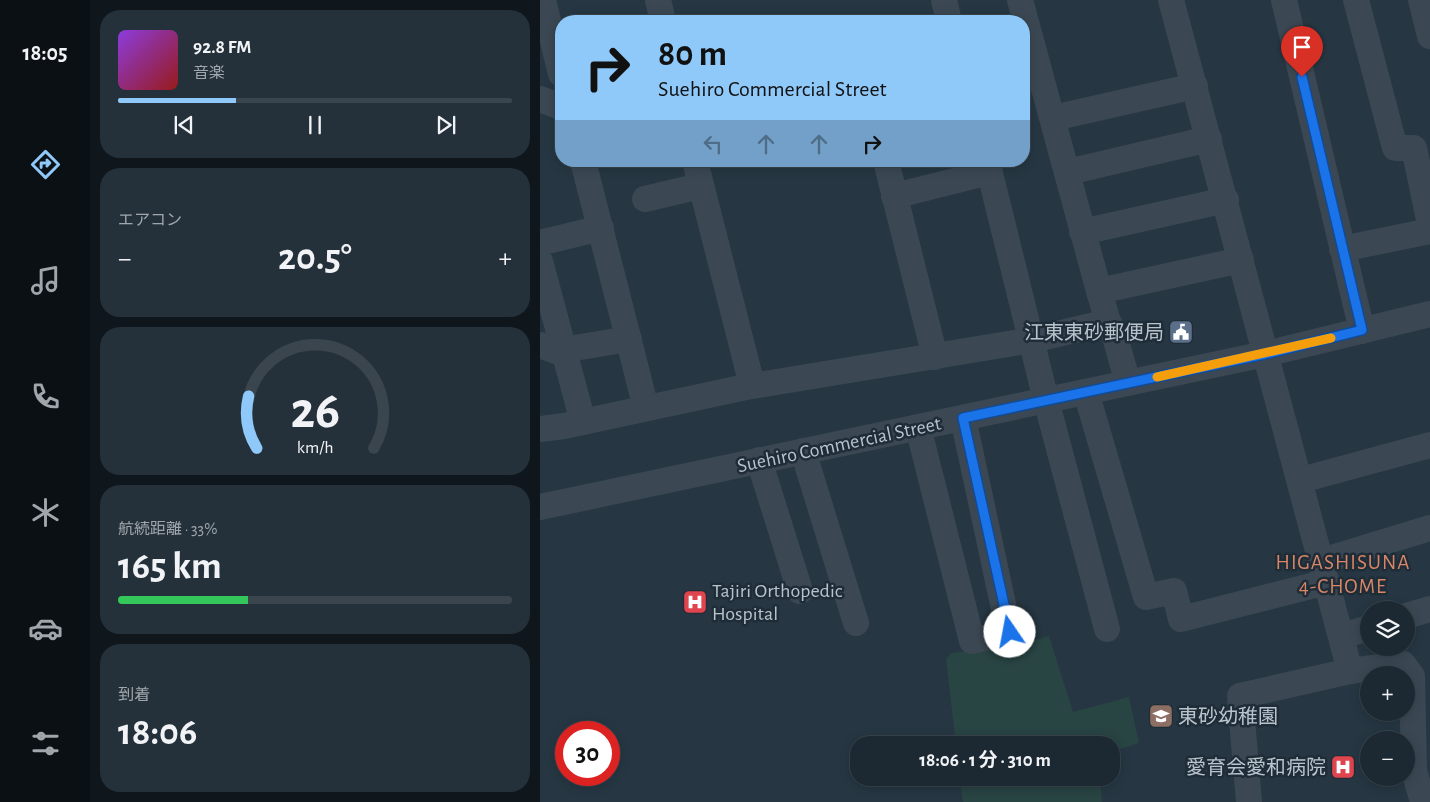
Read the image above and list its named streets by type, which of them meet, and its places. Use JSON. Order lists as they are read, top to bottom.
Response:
{
  "streets": {
    "street": ["Suehiro Commercial Street"]
  },
  "districts": ["HIGASHISUNA 4-CHOME"],
  "places": {
    "public building": ["江東東砂郵便局"],
    "hospital": ["Tajiri Orthopedic Hospital", "愛育会愛和病院"],
    "school or university": ["東砂幼稚園"]
  },
  "page": {
    "tabs": "18:05",
    "turn": ["80 m", "Suehiro Commercial Street"],
    "song": ["92.8 FM", "音楽"],
    "tile": [
      "エアコン",
      ["航続距離 · 33%", "165 km"],
      ["到着", "18:06"]
    ],
    "heat": ["−", "20.5°", "+"],
    "map_buttons": ["+", "−"],
    "limit": "30",
    "trip": "18:06 · 1 分 · 310 m",
    "gauge": ["26", "km/h"]
  }
}
